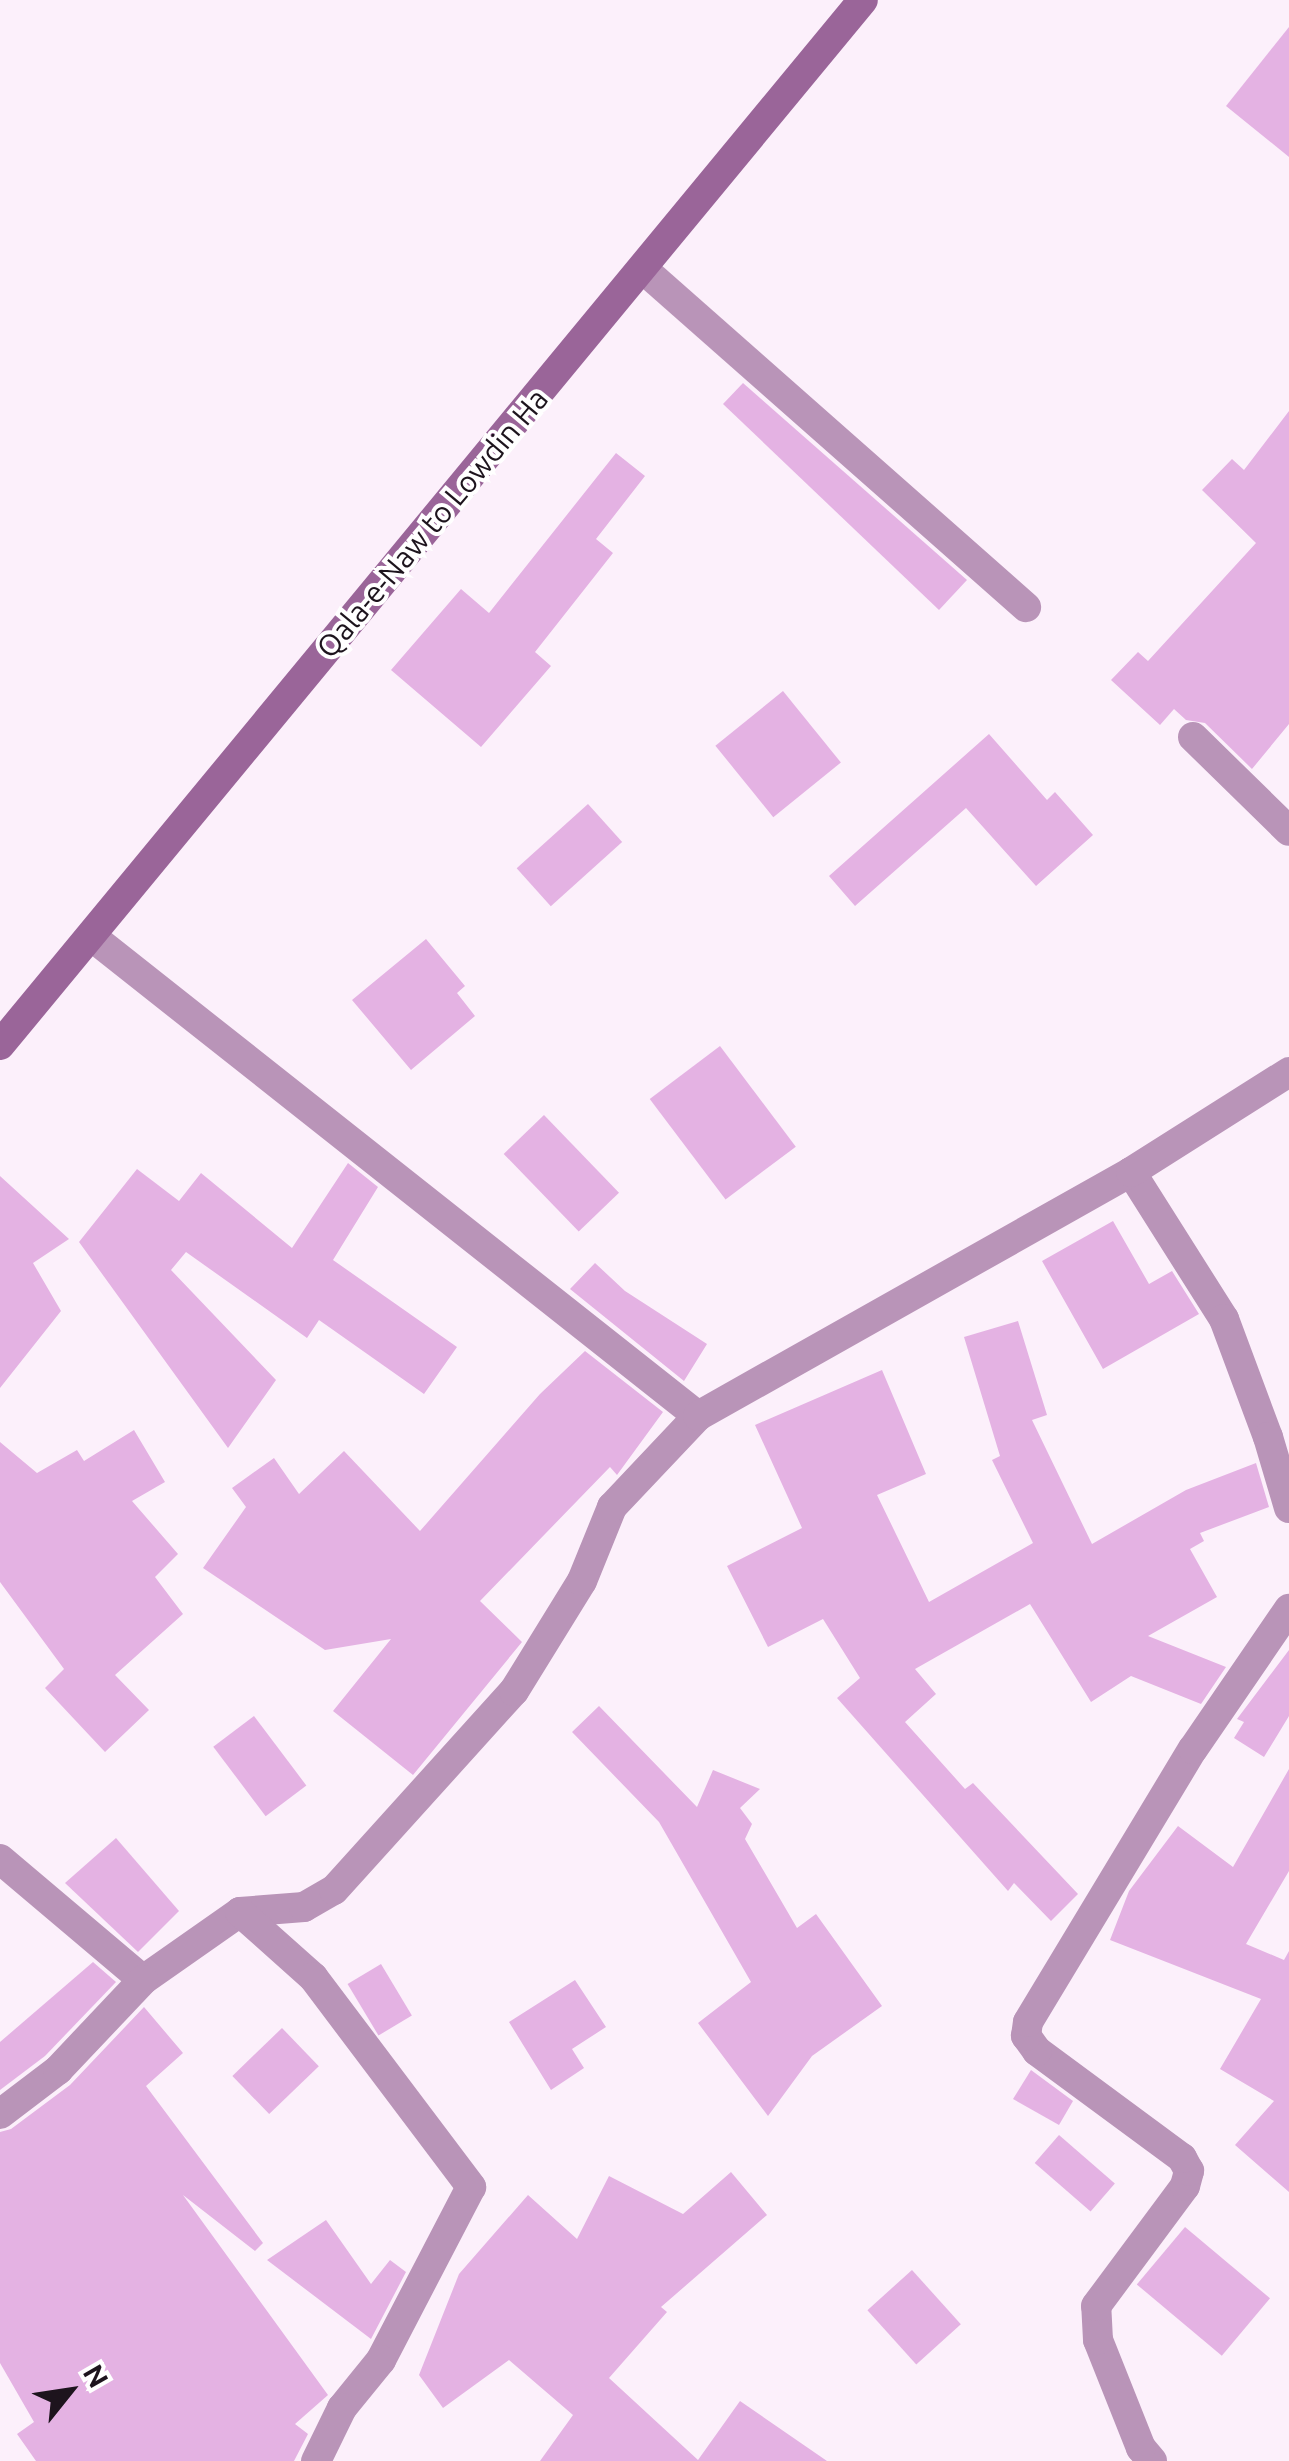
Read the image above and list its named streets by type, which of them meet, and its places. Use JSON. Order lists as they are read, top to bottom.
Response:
{
  "streets": {
    "main road": ["Qala-e-Naw to Lowdin Ha"]
  },
  "north": "top right"
}
